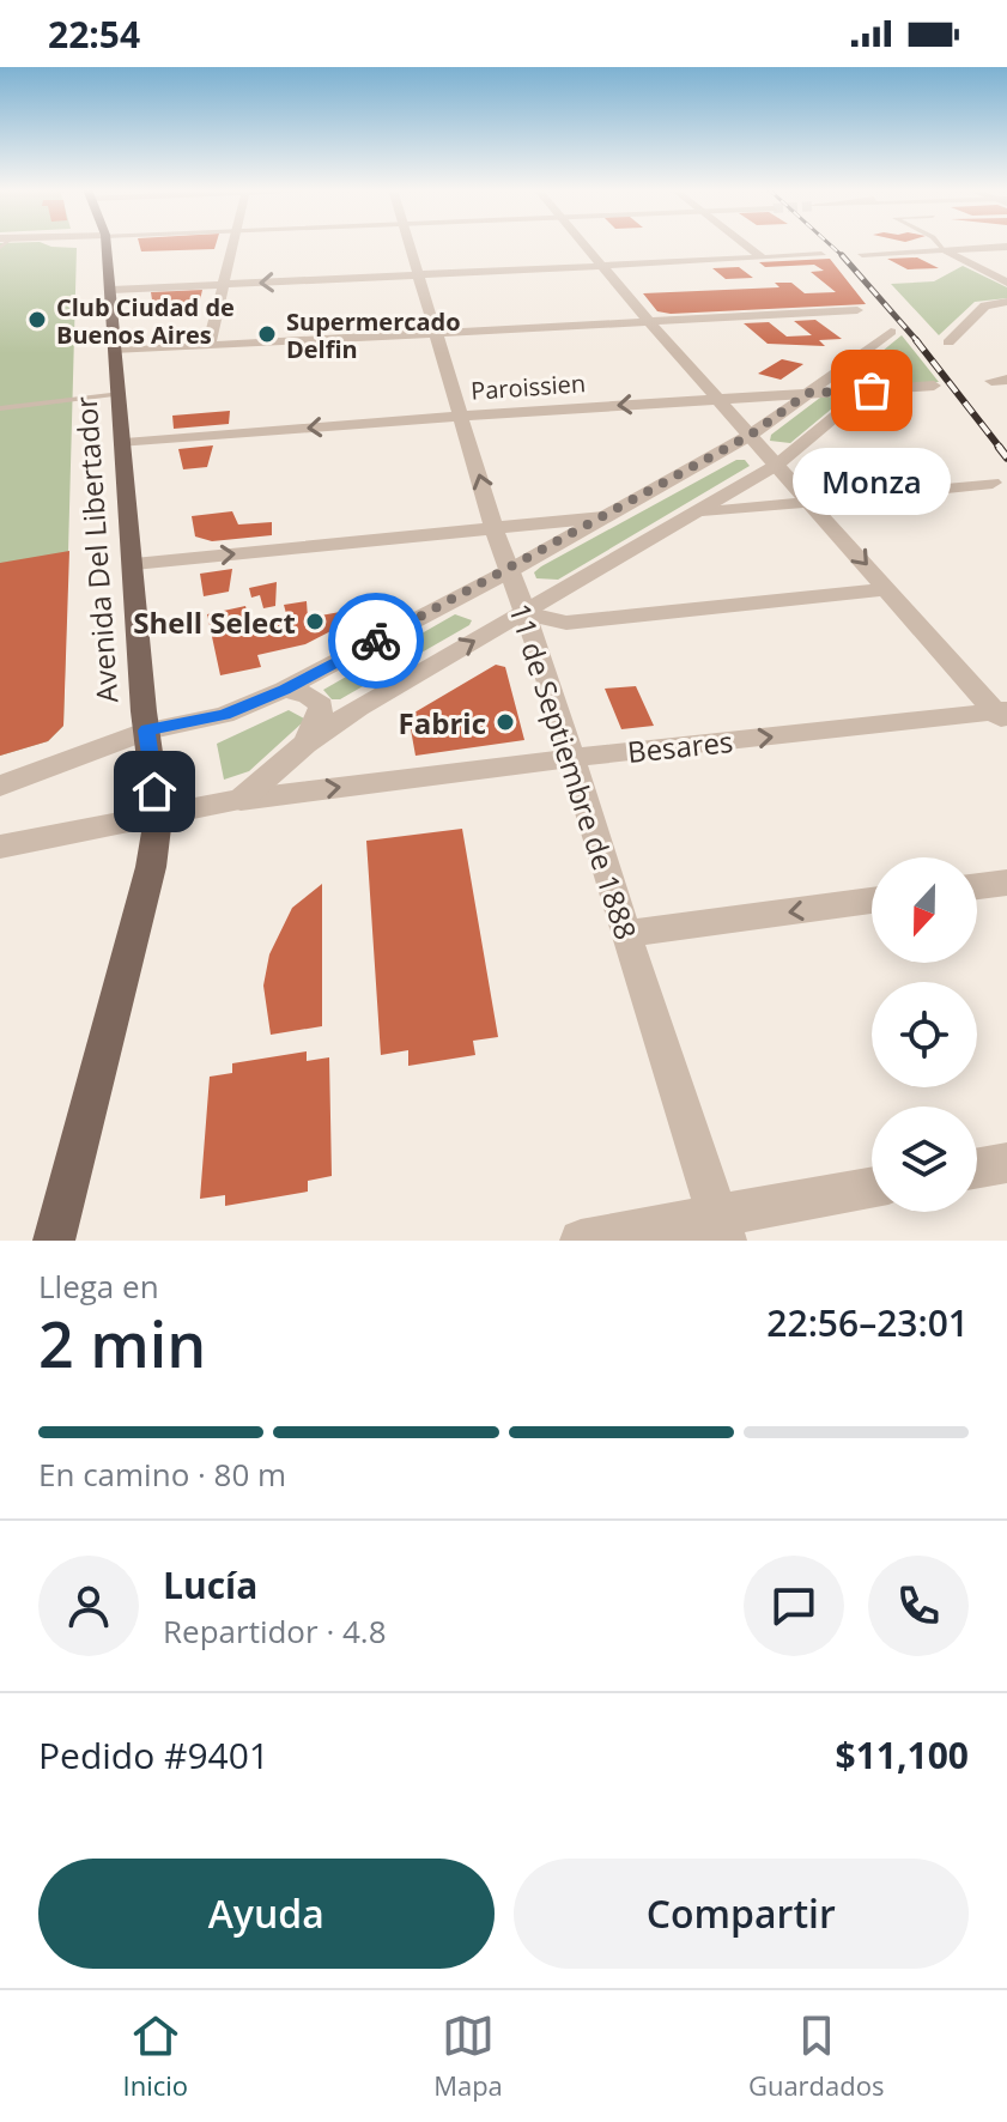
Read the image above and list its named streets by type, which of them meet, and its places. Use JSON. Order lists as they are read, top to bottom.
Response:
{
  "streets": {
    "main road": ["Avenida Del Libertador"],
    "street": ["Paroissien", "Besares", "11 de Septiembre de 1888"]
  },
  "crossings": [
    ["Paroissien", "Avenida Del Libertador"],
    ["Paroissien", "11 de Septiembre de 1888"],
    ["Avenida Del Libertador", "Besares"],
    ["Besares", "11 de Septiembre de 1888"]
  ],
  "places": [
    "Club Ciudad de Buenos Aires",
    "Supermercado Delfin",
    "Monza",
    "Shell Select",
    "Fabric"
  ],
  "north": "bottom",
  "page": {
    "status": "22:54",
    "bubble": "Monza",
    "heading": ["2 min", "Llega en", "22:56–23:01"],
    "panel": [
      "Lucía",
      "Repartidor · 4.8",
      "Pedido #9401",
      "$11,100"
    ],
    "bar": "En camino · 80 m",
    "buttons": ["Ayuda", "Compartir"],
    "tabs": ["Inicio", "Mapa", "Guardados"]
  }
}
